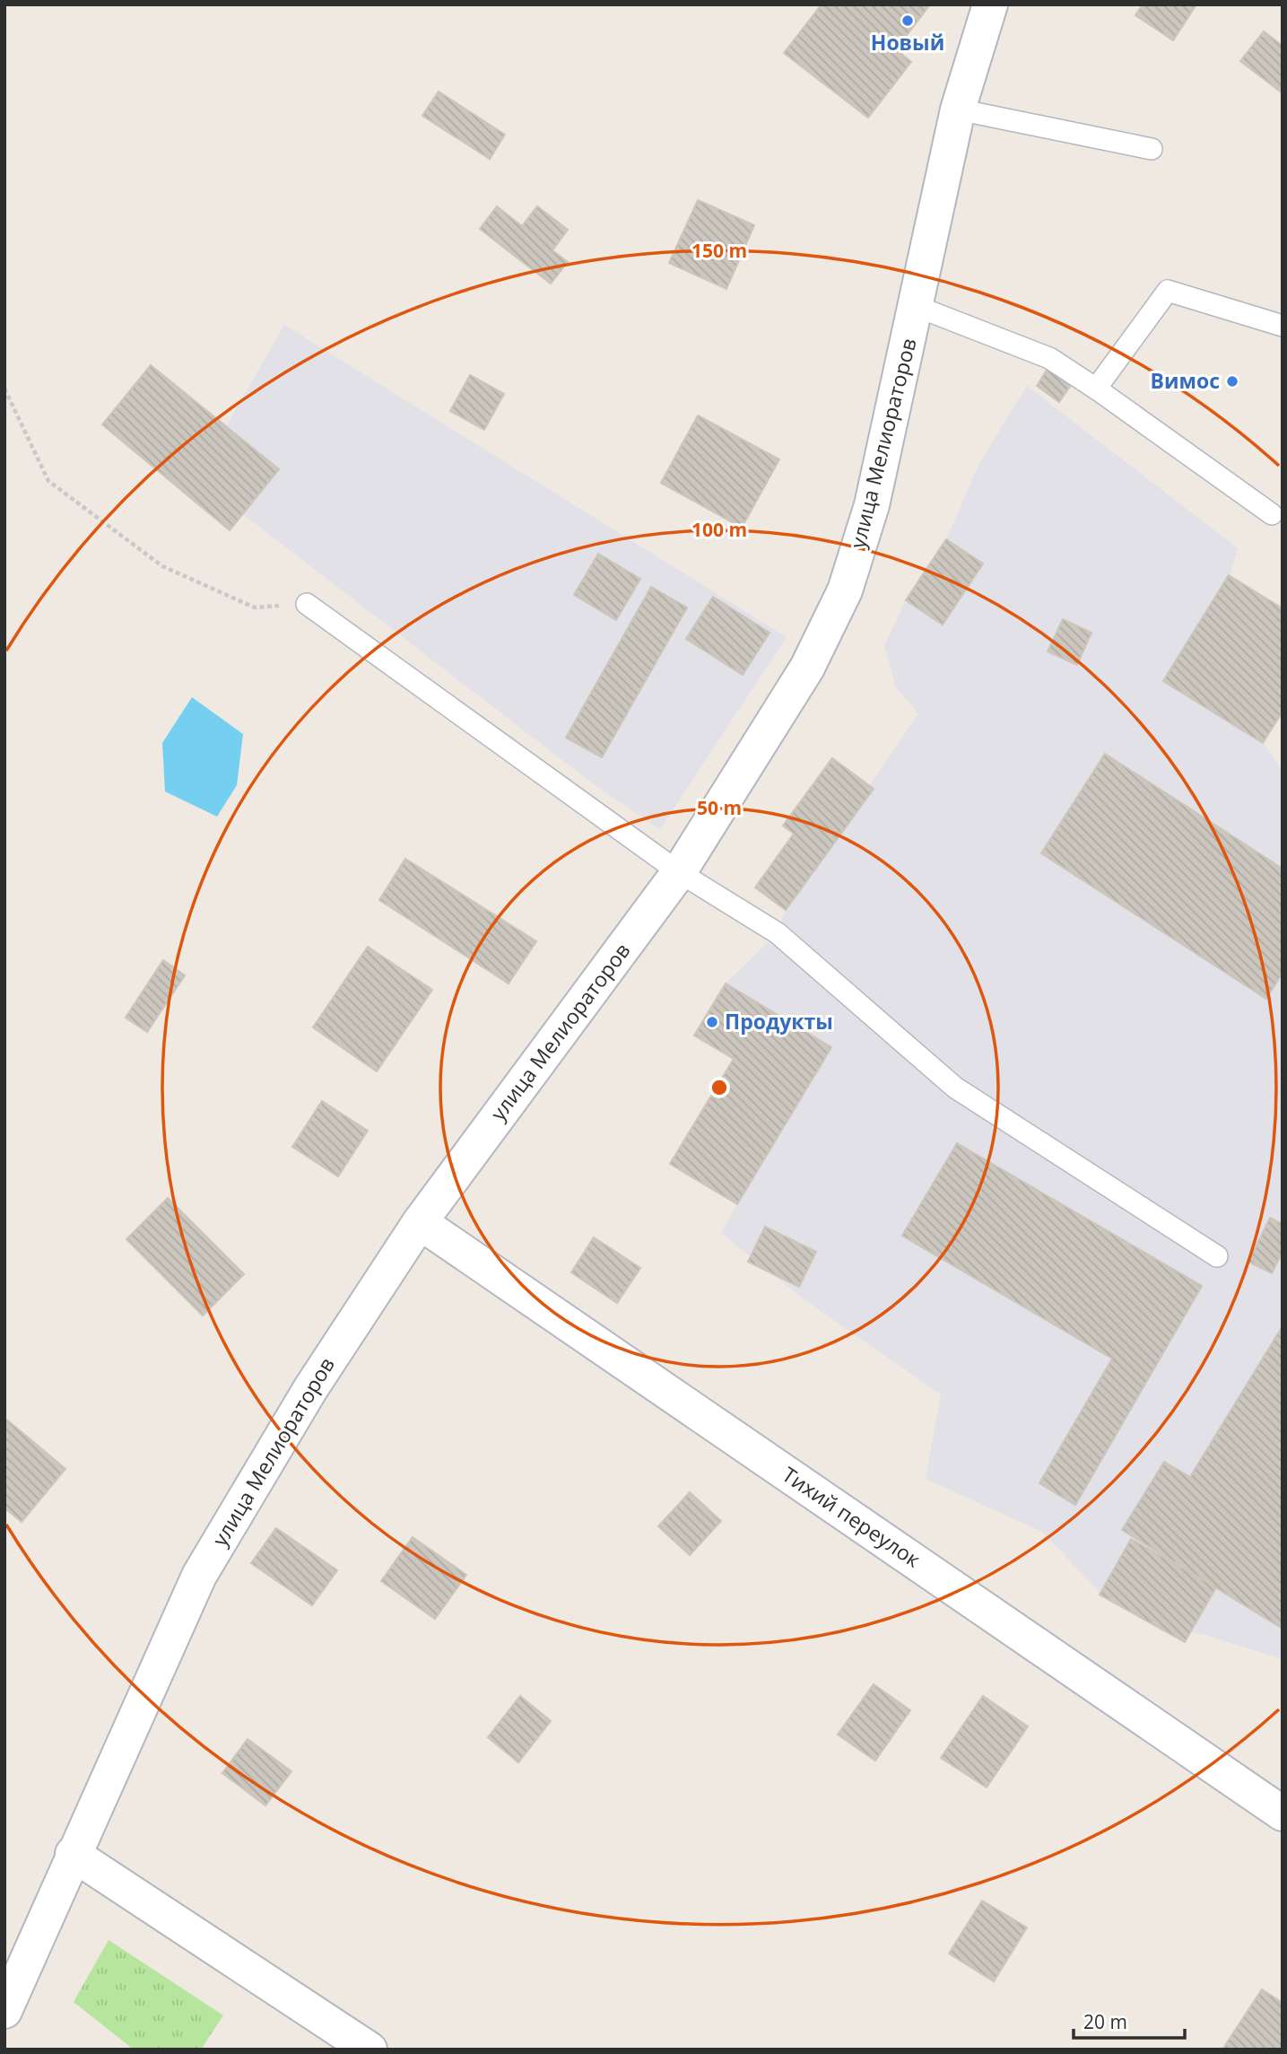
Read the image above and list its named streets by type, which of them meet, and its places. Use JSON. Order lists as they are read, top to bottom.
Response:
{
  "streets": {
    "street": ["улица Мелиораторов", "Тихий переулок"]
  },
  "crossings": [
    ["улица Мелиораторов", "Тихий переулок"]
  ],
  "places": ["Новый", "Вимос", "Продукты"],
  "scale_bar": "20 m",
  "rings": ["150 m", "100 m", "50 m"]
}
